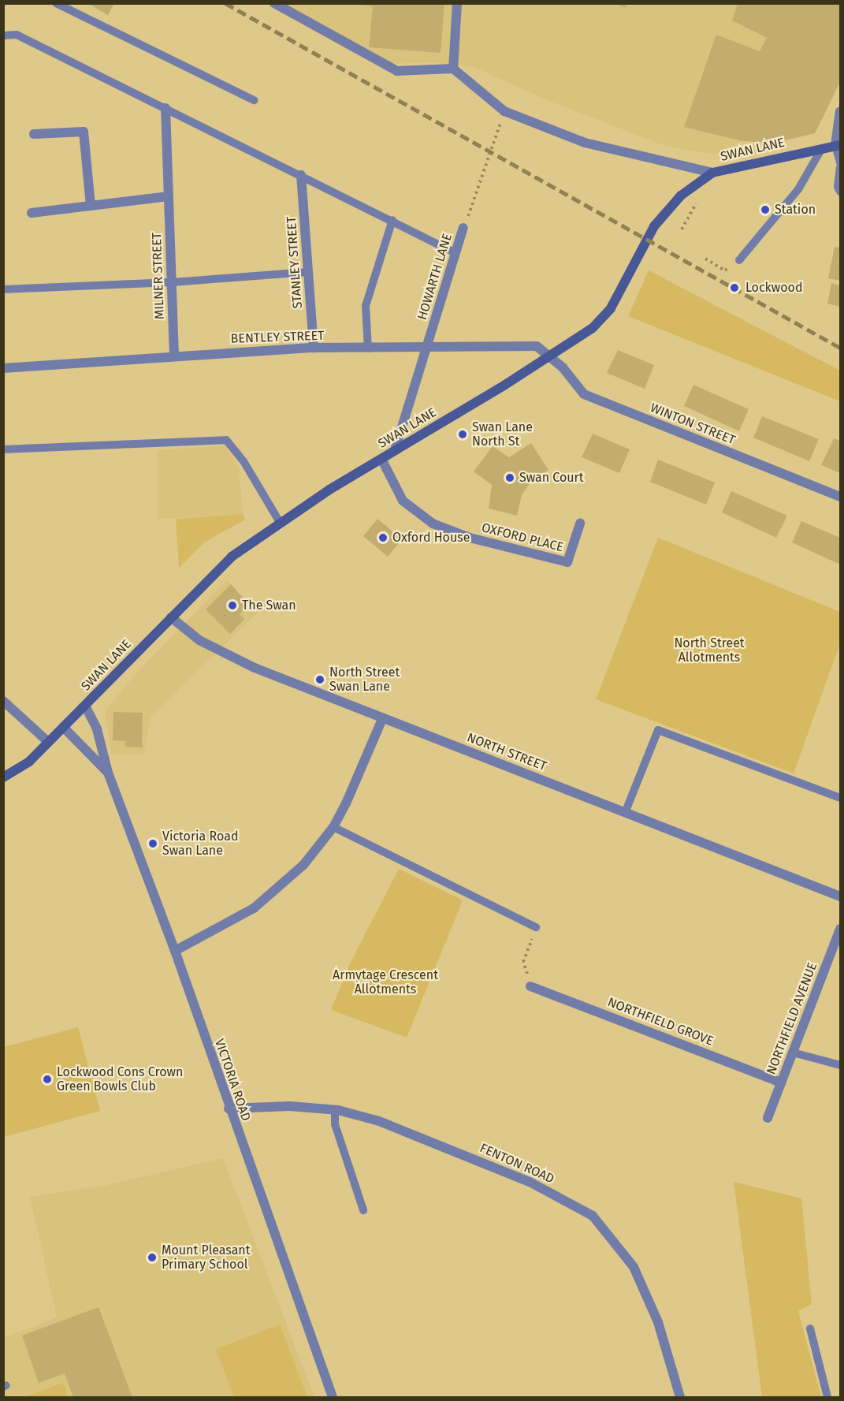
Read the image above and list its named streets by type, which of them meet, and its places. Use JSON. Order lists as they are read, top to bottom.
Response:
{
  "streets": {
    "street": [
      "SWAN LANE",
      "STANLEY STREET",
      "MILNER STREET",
      "HOWARTH LANE",
      "BENTLEY STREET",
      "WINTON STREET",
      "OXFORD PLACE",
      "NORTH STREET",
      "NORTHFIELD AVENUE",
      "NORTHFIELD GROVE",
      "VICTORIA ROAD",
      "FENTON ROAD"
    ]
  },
  "crossings": [
    ["SWAN LANE", "HOWARTH LANE"],
    ["SWAN LANE", "BENTLEY STREET"],
    ["SWAN LANE", "WINTON STREET"],
    ["SWAN LANE", "OXFORD PLACE"],
    ["SWAN LANE", "NORTH STREET"],
    ["SWAN LANE", "VICTORIA ROAD"],
    ["STANLEY STREET", "BENTLEY STREET"],
    ["MILNER STREET", "BENTLEY STREET"],
    ["HOWARTH LANE", "BENTLEY STREET"],
    ["BENTLEY STREET", "WINTON STREET"],
    ["NORTHFIELD AVENUE", "NORTHFIELD GROVE"],
    ["VICTORIA ROAD", "FENTON ROAD"]
  ],
  "parks": ["North Street Allotments", "Armytage Crescent Allotments"],
  "places": [
    "Station",
    "Lockwood",
    "Swan Lane North St",
    "Swan Court",
    "Oxford House",
    "The Swan",
    "North Street Swan Lane",
    "Victoria Road Swan Lane",
    "Lockwood Cons Crown Green Bowls Club",
    "Mount Pleasant Primary School"
  ]
}
